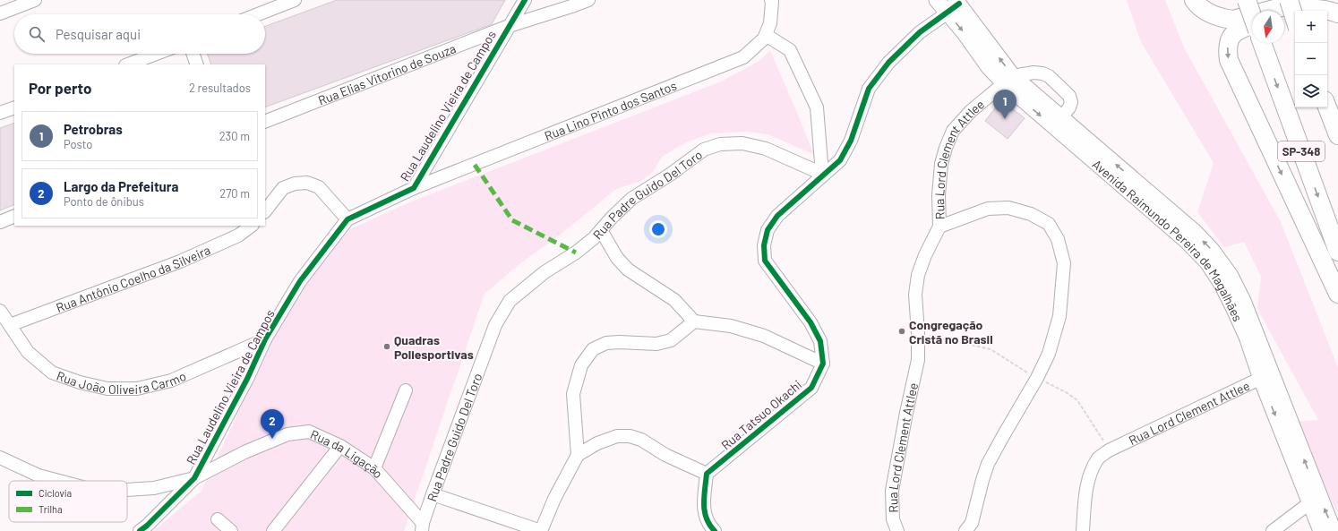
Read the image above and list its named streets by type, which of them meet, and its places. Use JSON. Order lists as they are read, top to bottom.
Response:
{
  "streets": {
    "highway": ["SP-348"],
    "main road": ["Avenida Raimundo Pereira de Magalhães"],
    "street": [
      "Rua Elias Vitorino de Souza",
      "Rua Laudelino Vieira de Campos",
      "Rua Lino Pinto dos Santos",
      "Rua Lord Clement Attlee",
      "Rua Padre Guido Del Toro",
      "Rua Antônio Coelho da Silveira",
      "Rua João Oliveira Carmo",
      "Rua Tatsuo Okachi",
      "Rua da Ligação"
    ]
  },
  "crossings": [
    ["Rua Elias Vitorino de Souza", "Rua Laudelino Vieira de Campos"],
    ["Rua Laudelino Vieira de Campos", "Rua Lino Pinto dos Santos"],
    ["Rua Laudelino Vieira de Campos", "Rua João Oliveira Carmo"],
    ["Rua Laudelino Vieira de Campos", "Rua da Ligação"],
    ["Rua Lord Clement Attlee", "Avenida Raimundo Pereira de Magalhães"],
    ["Rua Padre Guido Del Toro", "Rua da Ligação"],
    ["Rua Antônio Coelho da Silveira", "Rua João Oliveira Carmo"]
  ],
  "places": ["Congregação Cristã no Brasil", "Quadras Poliesportivas"],
  "legend": ["Ciclovia", "Trilha"],
  "north": "bottom",
  "page": {
    "map_buttons": ["+", "−"],
    "search": "Pesquisar aqui",
    "heading": ["Por perto", "2 resultados"],
    "pins": ["1", "2"],
    "list": [
      {
        "mark": "1",
        "name": "Petrobras",
        "note": "Posto",
        "value": "230 m"
      },
      {
        "mark": "2",
        "name": "Largo da Prefeitura",
        "note": "Ponto de ônibus",
        "value": "270 m"
      }
    ]
  }
}
